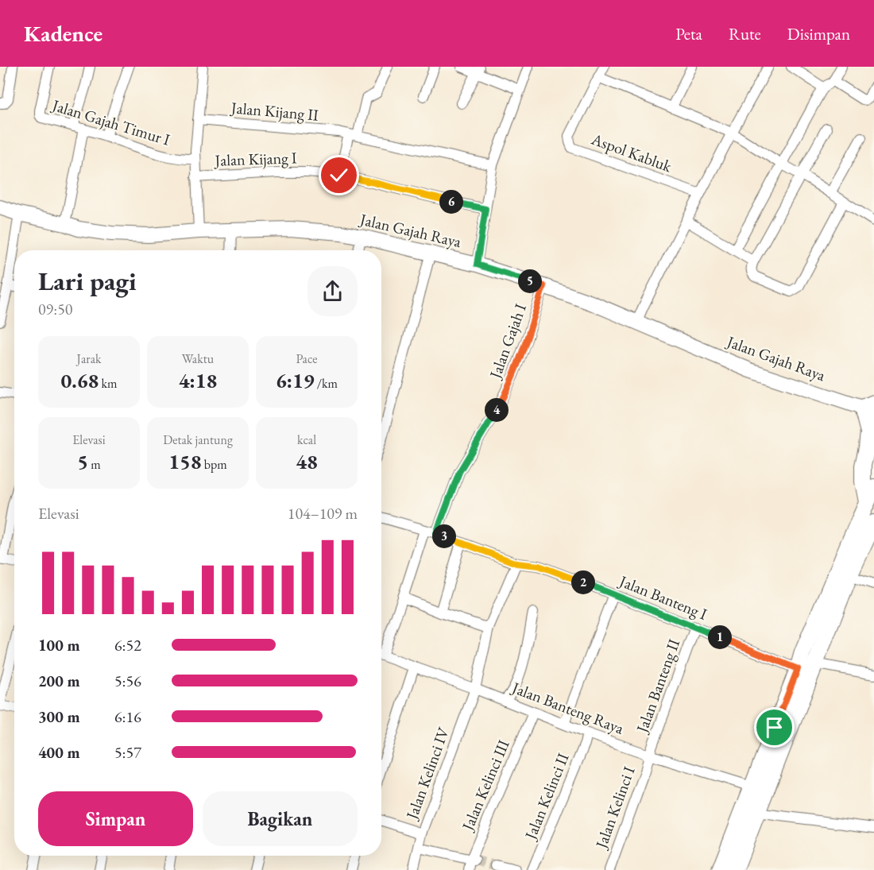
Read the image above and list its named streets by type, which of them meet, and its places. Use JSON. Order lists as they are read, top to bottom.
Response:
{
  "streets": {
    "main road": ["Jalan Gajah Raya"],
    "street": [
      "Jalan Kijang II",
      "Jalan Gajah Timur I",
      "Aspol Kabluk",
      "Jalan Kijang I",
      "Jalan Gajah I",
      "Jalan Banteng I",
      "Jalan Banteng II",
      "Jalan Banteng Raya",
      "Jalan Kelinci IV",
      "Jalan Kelinci III",
      "Jalan Kelinci II",
      "Jalan Kelinci I"
    ]
  },
  "crossings": [
    ["Jalan Gajah Raya", "Jalan Gajah I"],
    ["Jalan Gajah I", "Jalan Banteng I"],
    ["Jalan Banteng I", "Jalan Banteng II"],
    ["Jalan Banteng I", "Jalan Kelinci IV"],
    ["Jalan Banteng II", "Jalan Banteng Raya"],
    ["Jalan Banteng II", "Jalan Kelinci I"],
    ["Jalan Banteng Raya", "Jalan Kelinci IV"],
    ["Jalan Banteng Raya", "Jalan Kelinci III"],
    ["Jalan Banteng Raya", "Jalan Kelinci II"],
    ["Jalan Banteng Raya", "Jalan Kelinci I"]
  ],
  "page": {
    "header": "Kadence",
    "nav": ["Peta", "Rute", "Disimpan"],
    "pins": [
      "6",
      "5",
      "4",
      "3",
      "2",
      "1"
    ],
    "heading": ["Lari pagi", "09:50"],
    "stats": [
      ["Jarak", "0.68 km"],
      ["Waktu", "4:18"],
      ["Pace", "6:19 /km"],
      ["Elevasi", "5 m"],
      ["Detak jantung", "158 bpm"],
      ["kcal", "48"]
    ],
    "chart": ["Elevasi", "104–109 m"],
    "list": [
      {
        "name": "100 m",
        "note": "6:52"
      },
      {
        "name": "200 m",
        "note": "5:56"
      },
      {
        "name": "300 m",
        "note": "6:16"
      },
      {
        "name": "400 m",
        "note": "5:57"
      }
    ],
    "buttons": ["Simpan", "Bagikan"]
  }
}
